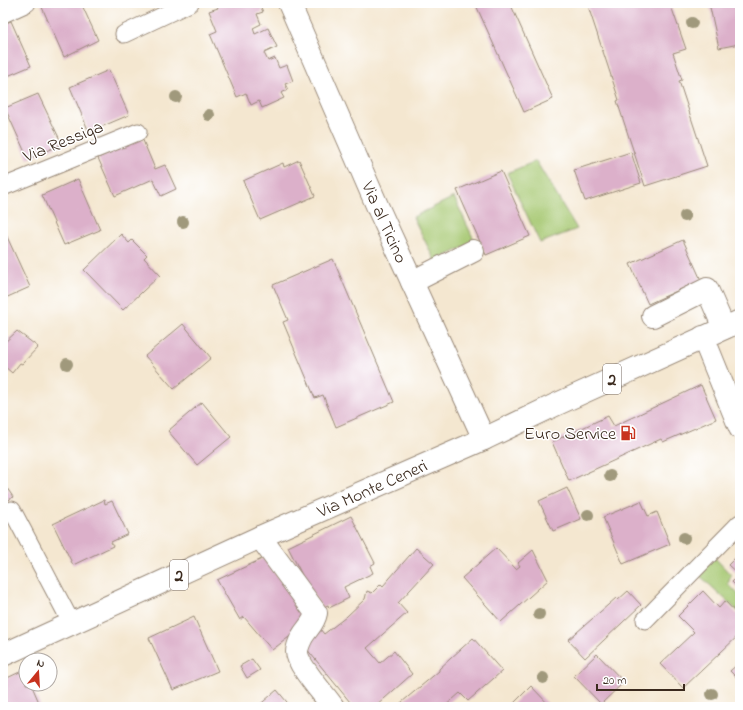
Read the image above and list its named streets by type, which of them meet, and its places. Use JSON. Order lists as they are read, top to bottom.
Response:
{
  "streets": {
    "street": ["Via al Ticino", "2", "Via Monte Ceneri"],
    "lane": ["Via Ressiga"]
  },
  "crossings": [
    ["Via al Ticino", "Via Monte Ceneri"]
  ],
  "places": {
    "fuel station": ["Euro Service"]
  },
  "scale_bar": "20 m",
  "north": "top"
}
